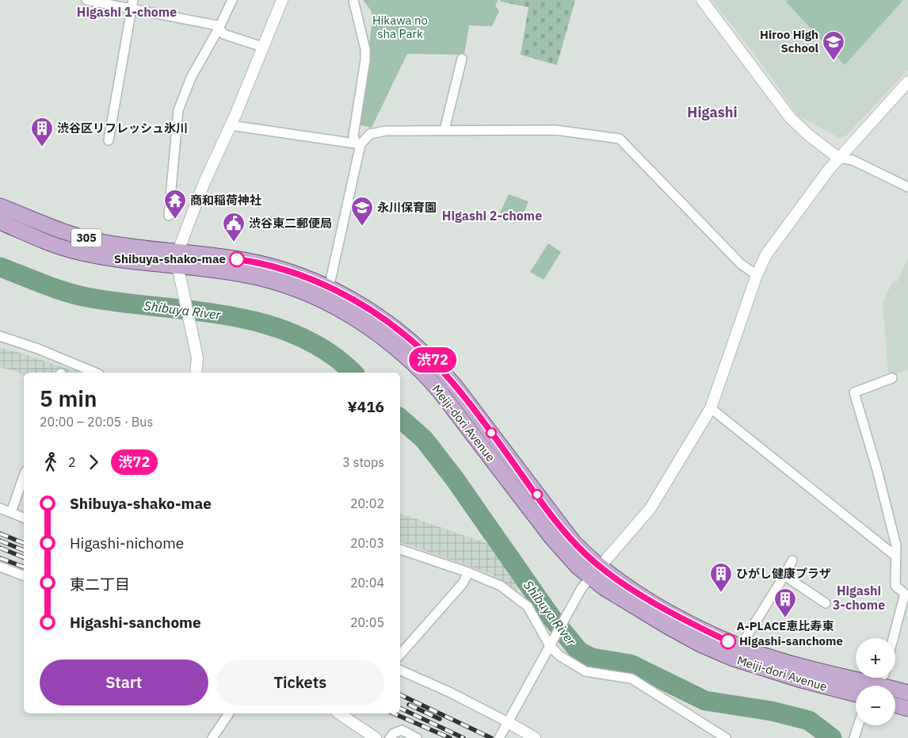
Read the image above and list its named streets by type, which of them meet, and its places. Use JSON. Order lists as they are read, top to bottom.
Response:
{
  "streets": {
    "main road": ["305", "Meiji-dori Avenue"]
  },
  "districts": [
    "Higashi 1-chome",
    "Higashi",
    "Higashi 2-chome",
    "Higashi 3-chome"
  ],
  "water": ["Shibuya River"],
  "parks": ["Hikawa no sha Park"],
  "places": {
    "school or university": ["Hiroo High School", "永川保育園"],
    "building": ["渋谷区リフレッシュ氷川", "ひがし健康プラザ", "A-PLACE恵比寿東"],
    "temple": ["商和稲荷神社"],
    "public building": ["渋谷東二郵便局"],
    "other": ["Shibuya-shako-mae", "Higashi-sanchome"]
  },
  "lines": ["bus line 渋72"],
  "page": {
    "on_map": "渋72",
    "heading": ["5 min", "20:00 – 20:05 · Bus", "¥416"],
    "legs": ["2", "渋72", "3 stops"],
    "list": [
      {
        "name": "Shibuya-shako-mae",
        "value": "20:02"
      },
      {
        "name": "Higashi-nichome",
        "value": "20:03"
      },
      {
        "name": "東二丁目",
        "value": "20:04"
      },
      {
        "name": "Higashi-sanchome",
        "value": "20:05"
      }
    ],
    "map_buttons": ["+", "−"],
    "buttons": ["Start", "Tickets"]
  }
}
